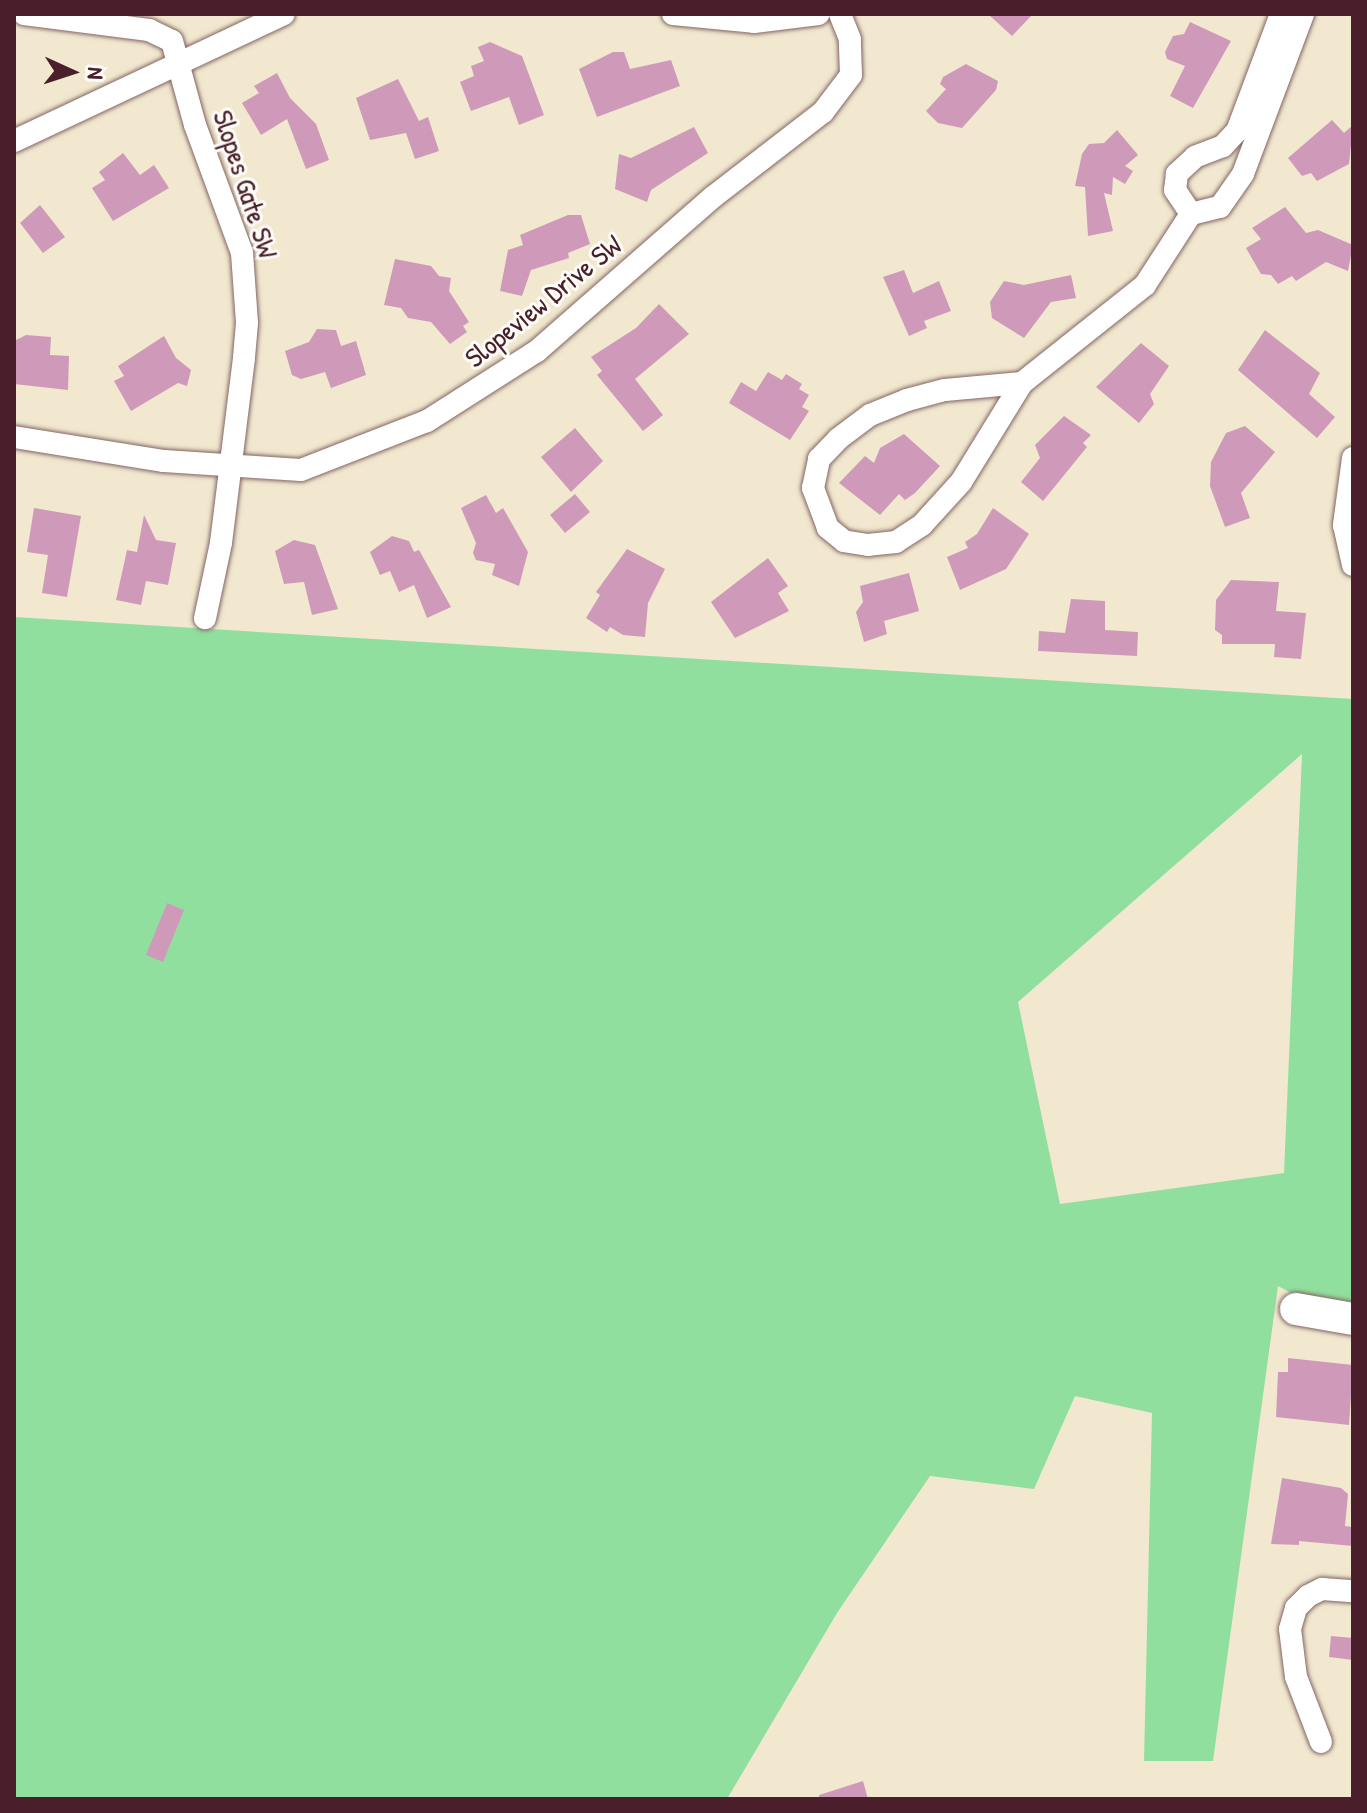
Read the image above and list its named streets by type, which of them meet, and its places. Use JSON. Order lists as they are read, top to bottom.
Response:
{
  "streets": {
    "street": ["Slopes Gate SW", "Slopeview Drive SW"]
  },
  "crossings": [
    ["Slopes Gate SW", "Slopeview Drive SW"]
  ],
  "north": "right"
}
